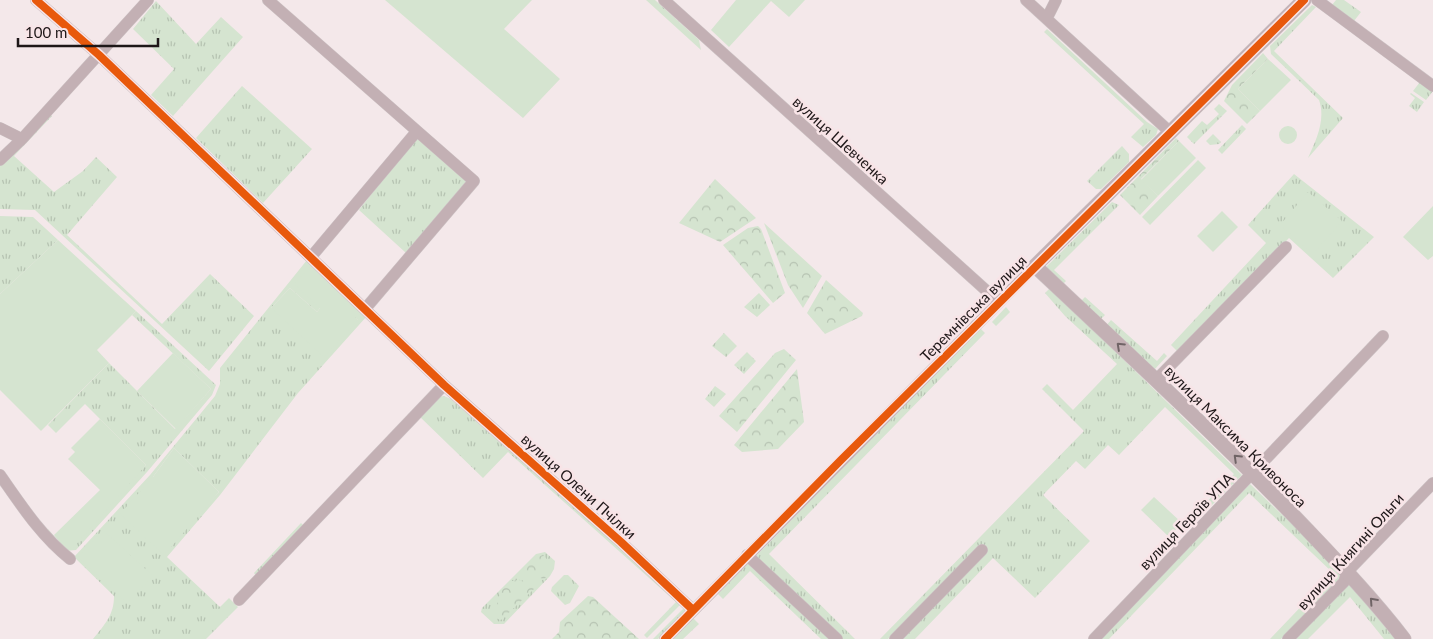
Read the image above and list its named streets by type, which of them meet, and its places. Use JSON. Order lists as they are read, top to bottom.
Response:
{
  "streets": {
    "street": [
      "вулиця Шевченка",
      "Теремнівська вулиця",
      "вулиця Максима Кривоноса",
      "вулиця Олени Пчілки",
      "вулиця Героїв УПА",
      "вулиця Княгині Ольги"
    ]
  },
  "crossings": [
    ["вулиця Шевченка", "Теремнівська вулиця"],
    ["Теремнівська вулиця", "вулиця Максима Кривоноса"],
    ["Теремнівська вулиця", "вулиця Олени Пчілки"],
    ["вулиця Максима Кривоноса", "вулиця Героїв УПА"],
    ["вулиця Максима Кривоноса", "вулиця Княгині Ольги"]
  ],
  "one_way": ["вулиця Максима Кривоноса"],
  "scale_bar": "100 m"
}
